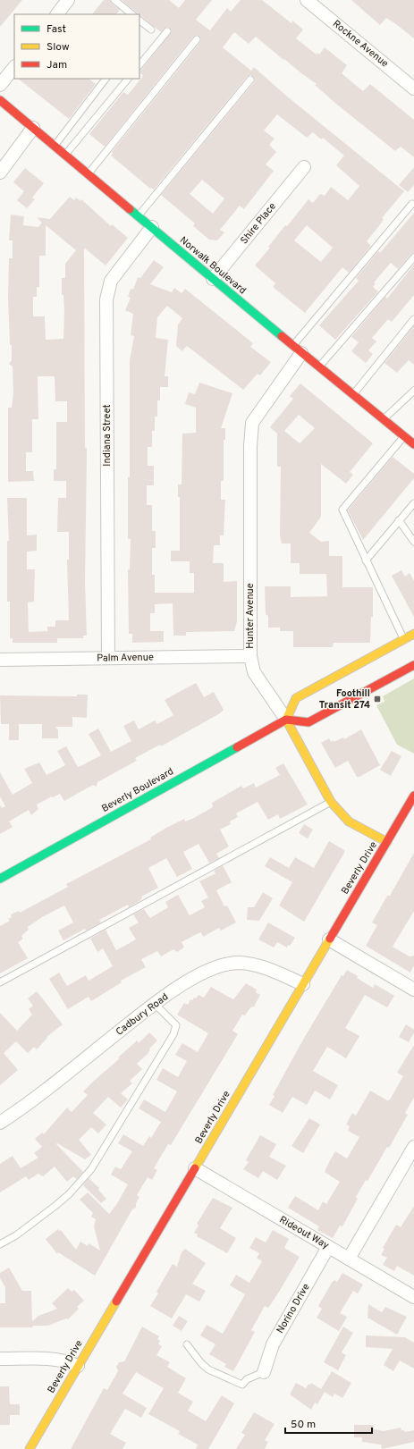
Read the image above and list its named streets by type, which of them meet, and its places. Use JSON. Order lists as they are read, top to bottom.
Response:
{
  "streets": {
    "main road": [
      "Norwalk Boulevard",
      "Hunter Avenue",
      "Beverly Boulevard",
      "Beverly Drive"
    ],
    "street": [
      "Rockne Avenue",
      "Shire Place",
      "Indiana Street",
      "Palm Avenue",
      "Cadbury Road",
      "Rideout Way",
      "Norino Drive"
    ]
  },
  "crossings": [
    ["Shire Place", "Norwalk Boulevard"],
    ["Norwalk Boulevard", "Indiana Street"],
    ["Norwalk Boulevard", "Hunter Avenue"],
    ["Indiana Street", "Palm Avenue"],
    ["Hunter Avenue", "Palm Avenue"],
    ["Hunter Avenue", "Beverly Boulevard"],
    ["Hunter Avenue", "Beverly Drive"],
    ["Beverly Drive", "Cadbury Road"],
    ["Beverly Drive", "Rideout Way"],
    ["Rideout Way", "Norino Drive"]
  ],
  "places": {
    "transit": ["Foothill Transit 274"]
  },
  "legend": ["Fast", "Slow", "Jam"],
  "scale_bar": "50 m"
}
